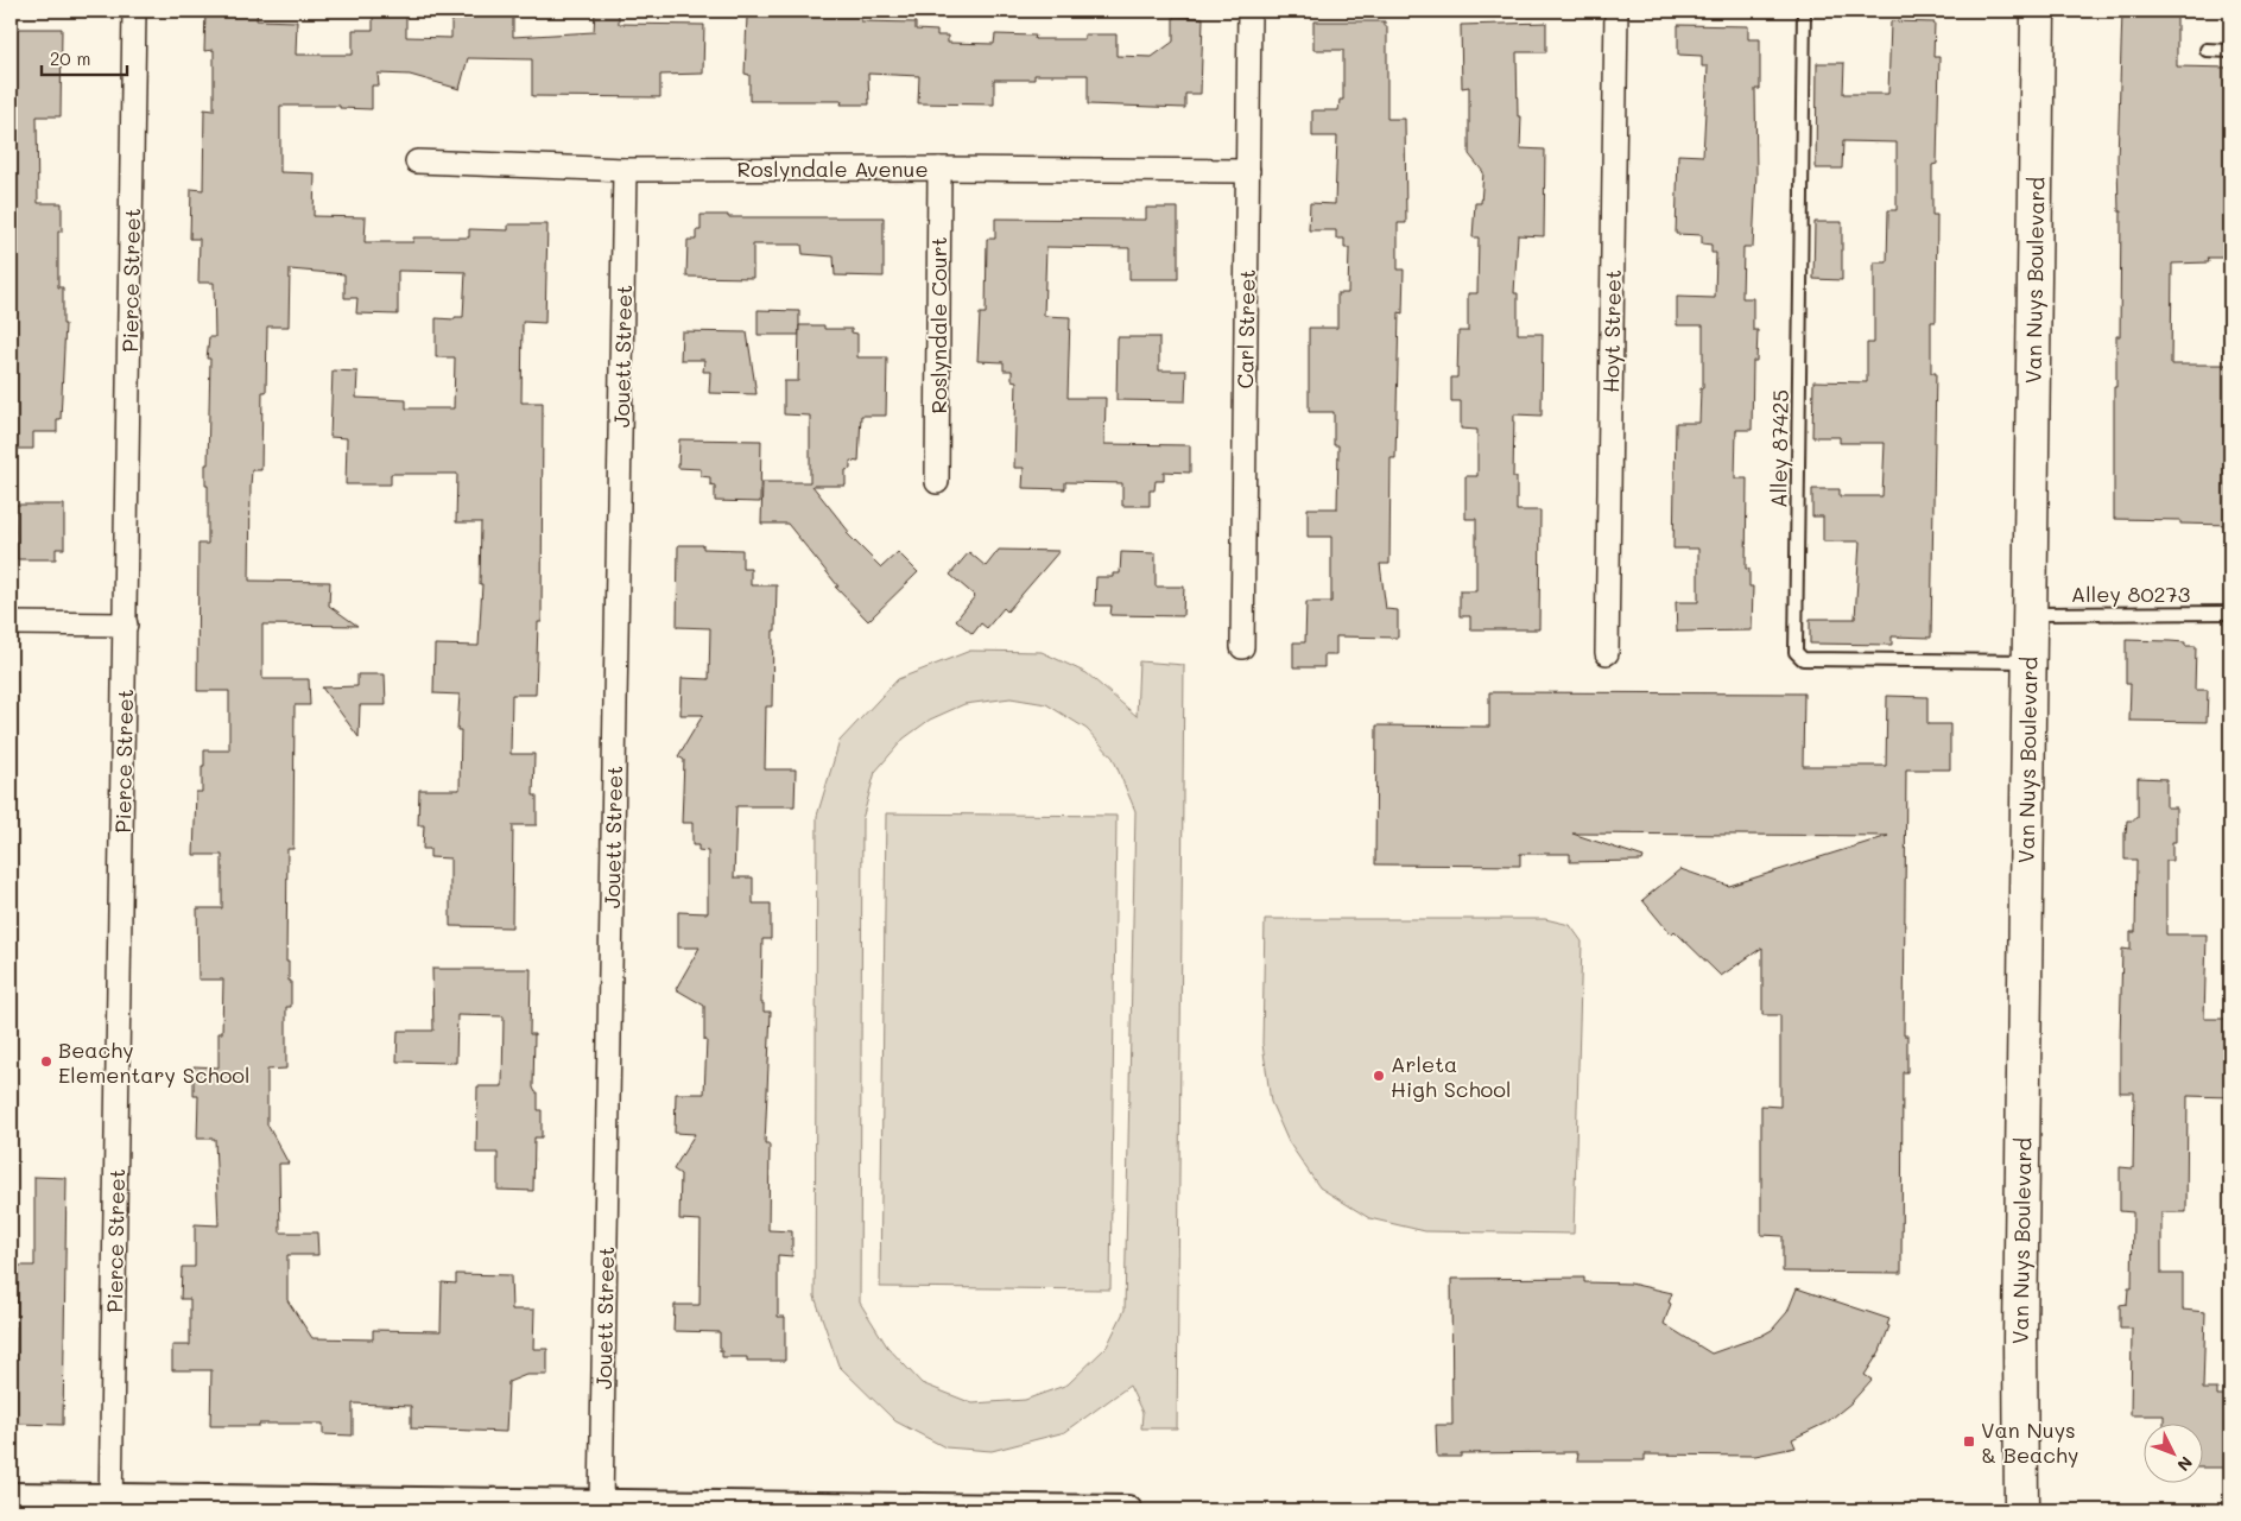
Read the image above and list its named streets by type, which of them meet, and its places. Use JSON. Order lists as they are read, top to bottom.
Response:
{
  "streets": {
    "main road": ["Van Nuys Boulevard"],
    "street": [
      "Roslyndale Avenue",
      "Pierce Street",
      "Roslyndale Court",
      "Carl Street",
      "Hoyt Street",
      "Jouett Street"
    ],
    "lane": ["Alley 87425", "Alley 80273"]
  },
  "crossings": [
    ["Roslyndale Avenue", "Roslyndale Court"],
    ["Roslyndale Avenue", "Carl Street"],
    ["Roslyndale Avenue", "Jouett Street"],
    ["Van Nuys Boulevard", "Alley 87425"],
    ["Van Nuys Boulevard", "Alley 80273"]
  ],
  "places": {
    "other": ["Beachy Elementary School", "Arleta High School"],
    "transit": ["Van Nuys & Beachy"]
  },
  "scale_bar": "20 m",
  "north": "bottom right"
}
